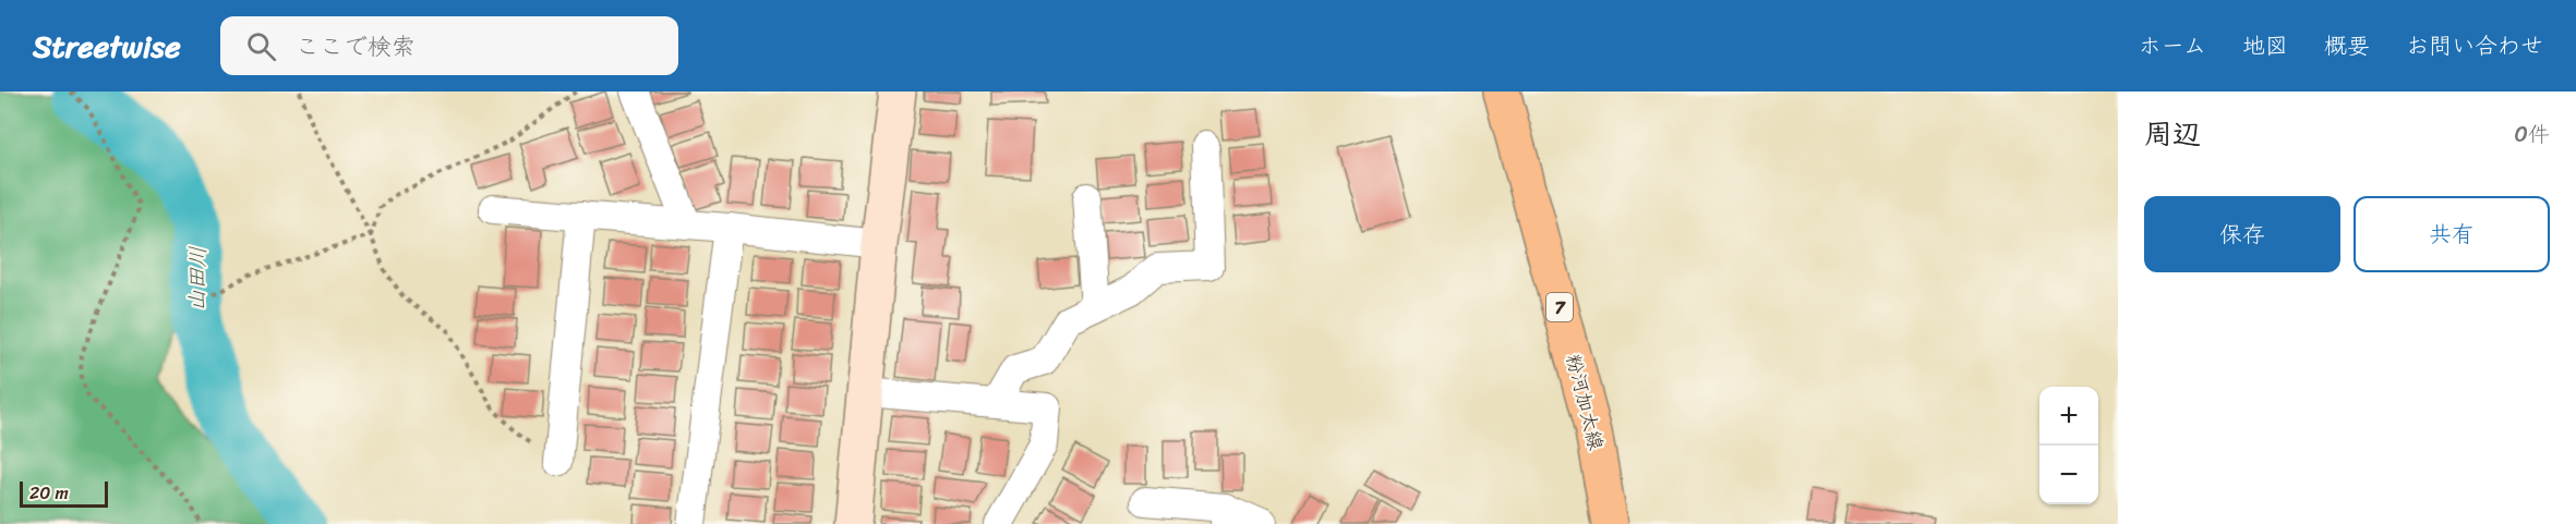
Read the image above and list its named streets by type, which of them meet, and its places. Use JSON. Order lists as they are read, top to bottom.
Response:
{
  "streets": {
    "main road": ["7", "粉河加太線"]
  },
  "water": ["山田川"],
  "scale_bar": "20 m",
  "page": {
    "header": "Streetwise",
    "search": "ここで検索",
    "nav": [
      "ホーム",
      "地図",
      "概要",
      "お問い合わせ"
    ],
    "heading": ["周辺", "0件"],
    "buttons": ["保存", "共有"],
    "map_buttons": ["+", "−"],
    "scale": "20 m"
  }
}
